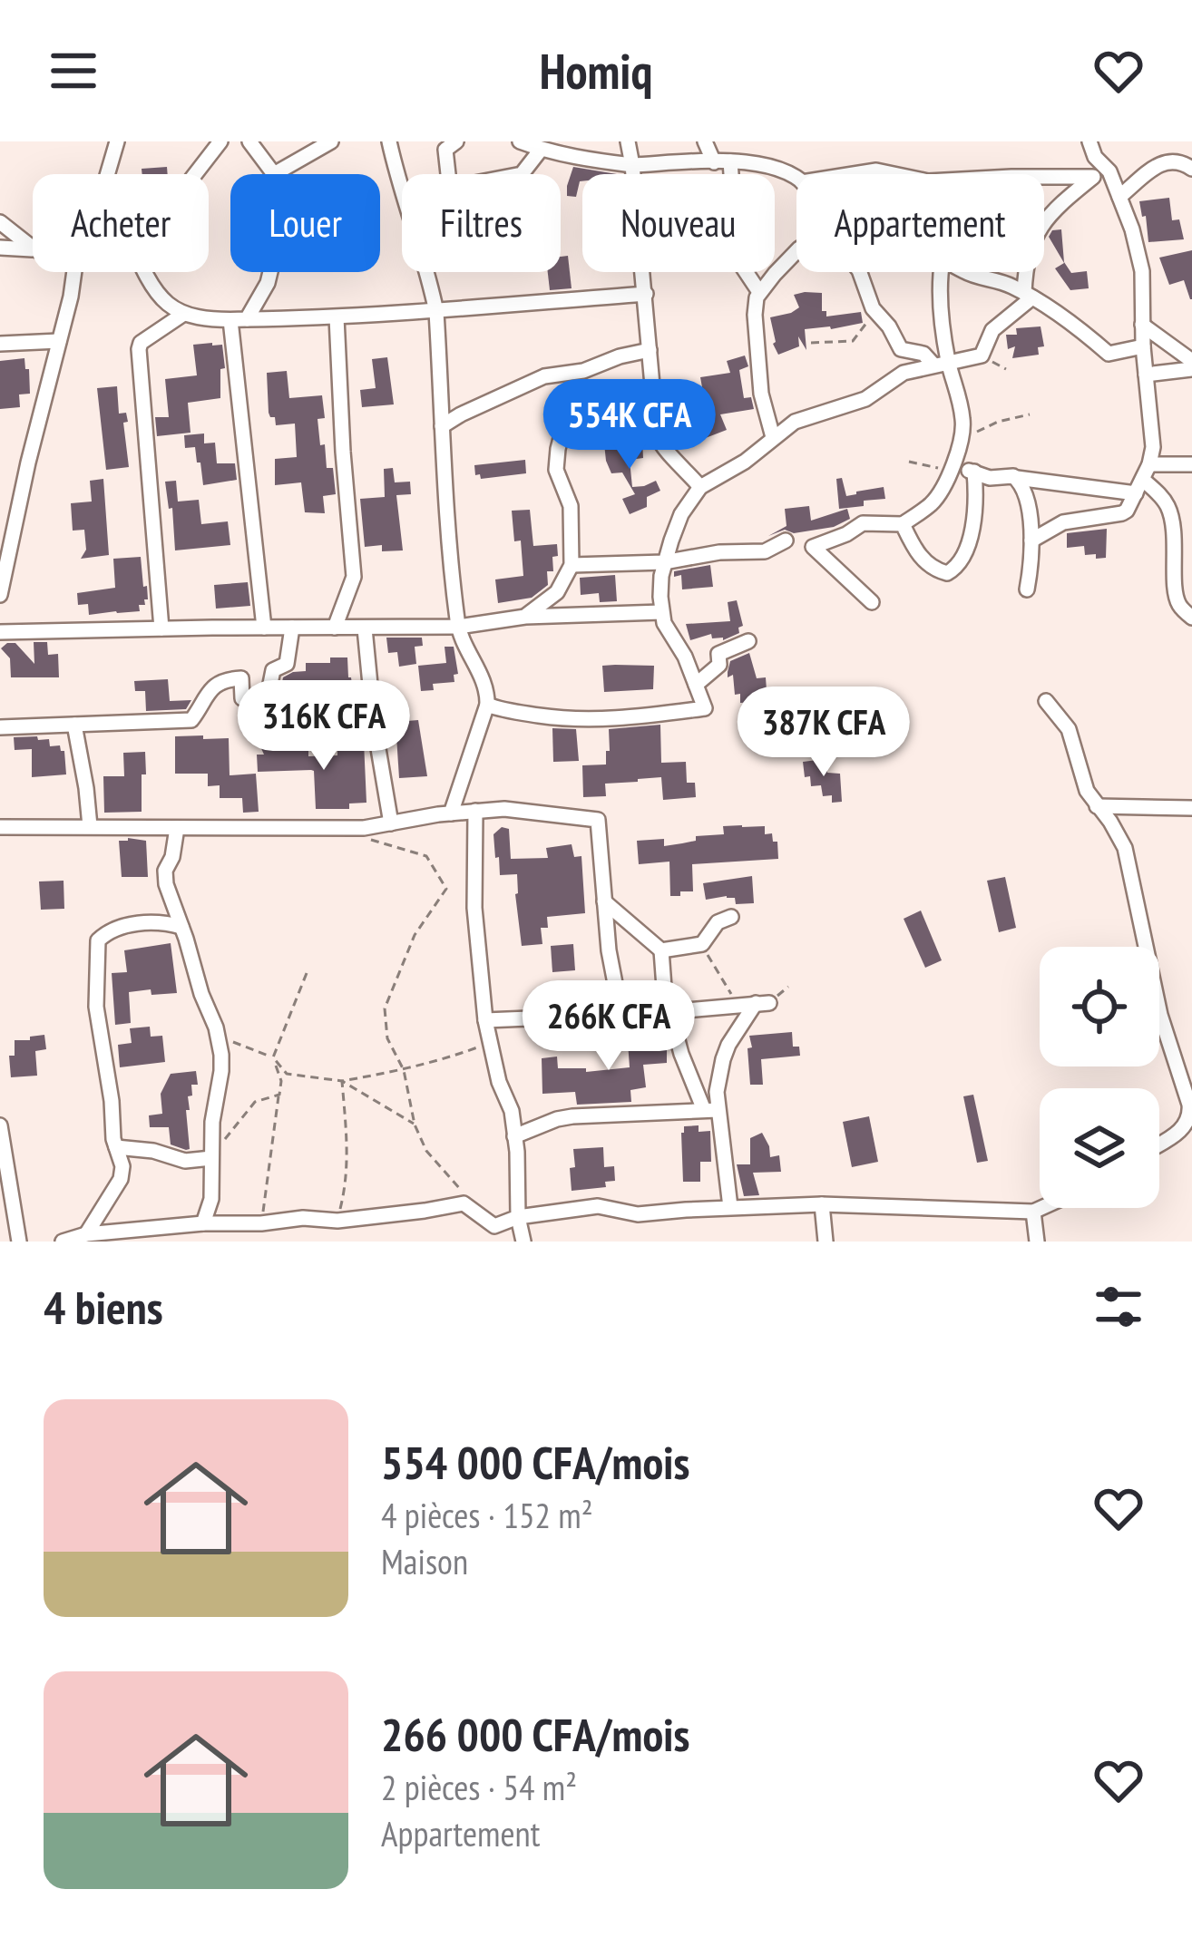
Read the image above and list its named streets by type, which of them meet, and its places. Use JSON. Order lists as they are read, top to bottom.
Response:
{
  "page": {
    "header": "Homiq",
    "chip": [
      "Acheter",
      "Louer",
      "Filtres",
      "Nouveau",
      "Appartement"
    ],
    "price": [
      "554K CFA",
      "316K CFA",
      "387K CFA",
      "266K CFA"
    ],
    "heading": "4 biens",
    "list": [
      {
        "name": "554 000 CFA/mois",
        "note": "4 pièces · 152 m² · Maison"
      },
      {
        "name": "266 000 CFA/mois",
        "note": "2 pièces · 54 m² · Appartement"
      }
    ]
  }
}
